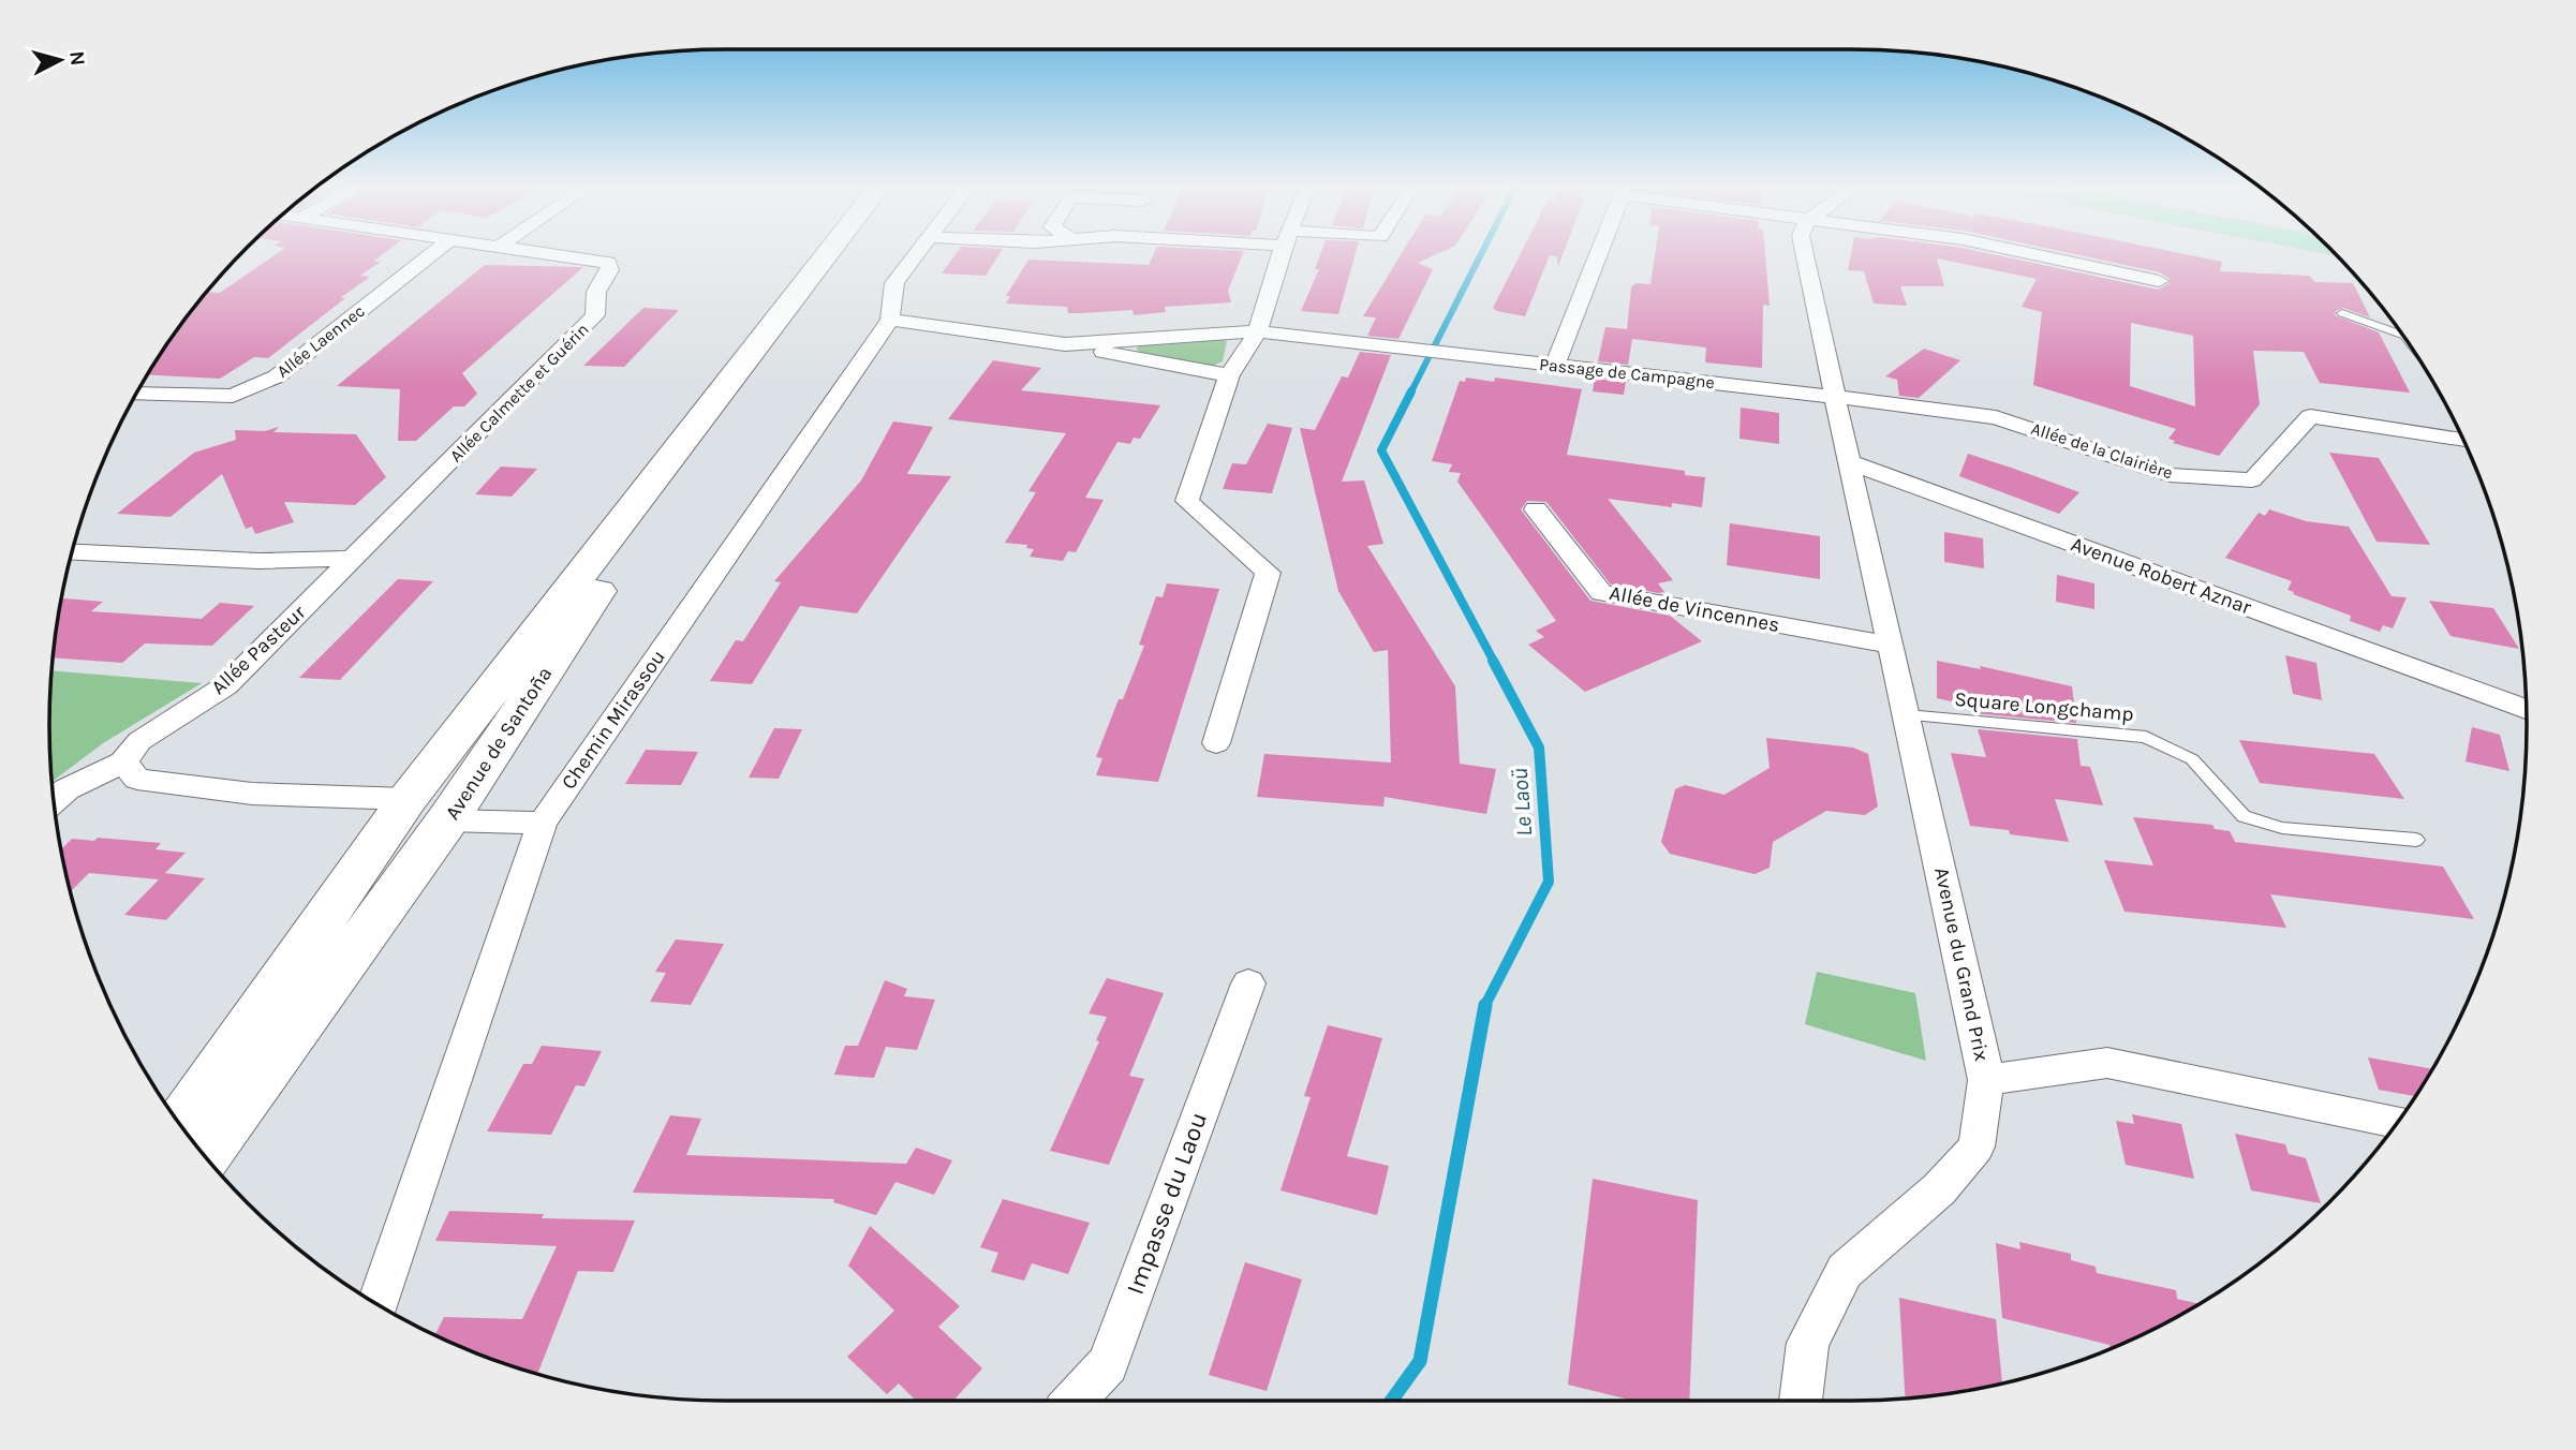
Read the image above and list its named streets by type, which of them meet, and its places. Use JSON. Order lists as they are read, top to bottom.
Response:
{
  "streets": {
    "main road": ["Avenue de Santoña"],
    "street": [
      "Allée Laennec",
      "Passage de Campagne",
      "Allée Calmette et Guérin",
      "Allée de la Clairière",
      "Avenue Robert Aznar",
      "Allée de Vincennes",
      "Allée Pasteur",
      "Chemin Mirassou",
      "Avenue du Grand Prix",
      "Impasse du Laou"
    ],
    "lane": ["Square Longchamp"]
  },
  "crossings": [
    ["Passage de Campagne", "Allée de la Clairière"],
    ["Allée Calmette et Guérin", "Allée Pasteur"],
    ["Avenue Robert Aznar", "Avenue du Grand Prix"],
    ["Allée de Vincennes", "Avenue du Grand Prix"],
    ["Square Longchamp", "Avenue du Grand Prix"]
  ],
  "water": ["Le Laoü"],
  "north": "right"
}
